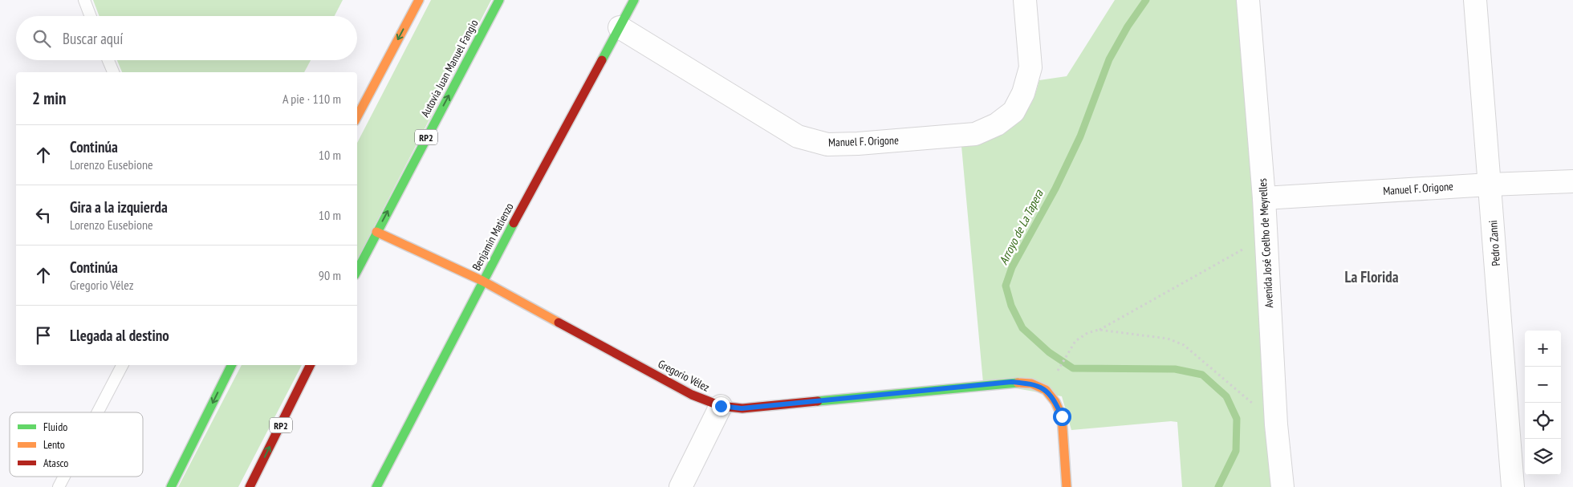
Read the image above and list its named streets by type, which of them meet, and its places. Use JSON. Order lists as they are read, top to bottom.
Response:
{
  "streets": {
    "main road": [
      "Autovía Juan Manuel Fangio",
      "RP2",
      "Benjamín Matienzo",
      "Gregorio Vélez"
    ],
    "street": ["Manuel F. Origone", "Avenida José Coelho de Meyrelles", "Pedro Zanni"]
  },
  "crossings": [
    ["Autovía Juan Manuel Fangio", "Gregorio Vélez"],
    ["Manuel F. Origone", "Benjamín Matienzo"],
    ["Manuel F. Origone", "Avenida José Coelho de Meyrelles"],
    ["Manuel F. Origone", "Pedro Zanni"],
    ["Benjamín Matienzo", "Gregorio Vélez"]
  ],
  "districts": ["La Florida"],
  "water": ["Arroyo de La Tapera"],
  "legend": ["Fluido", "Lento", "Atasco"],
  "page": {
    "search": "Buscar aquí",
    "heading": ["2 min", "A pie · 110 m"],
    "list": [
      ["Continúa", "Lorenzo Eusebione", "10 m"],
      ["Gira a la izquierda", "Lorenzo Eusebione", "10 m"],
      ["Continúa", "Gregorio Vélez", "90 m"],
      "Llegada al destino"
    ],
    "map_buttons": ["+", "−"]
  }
}
